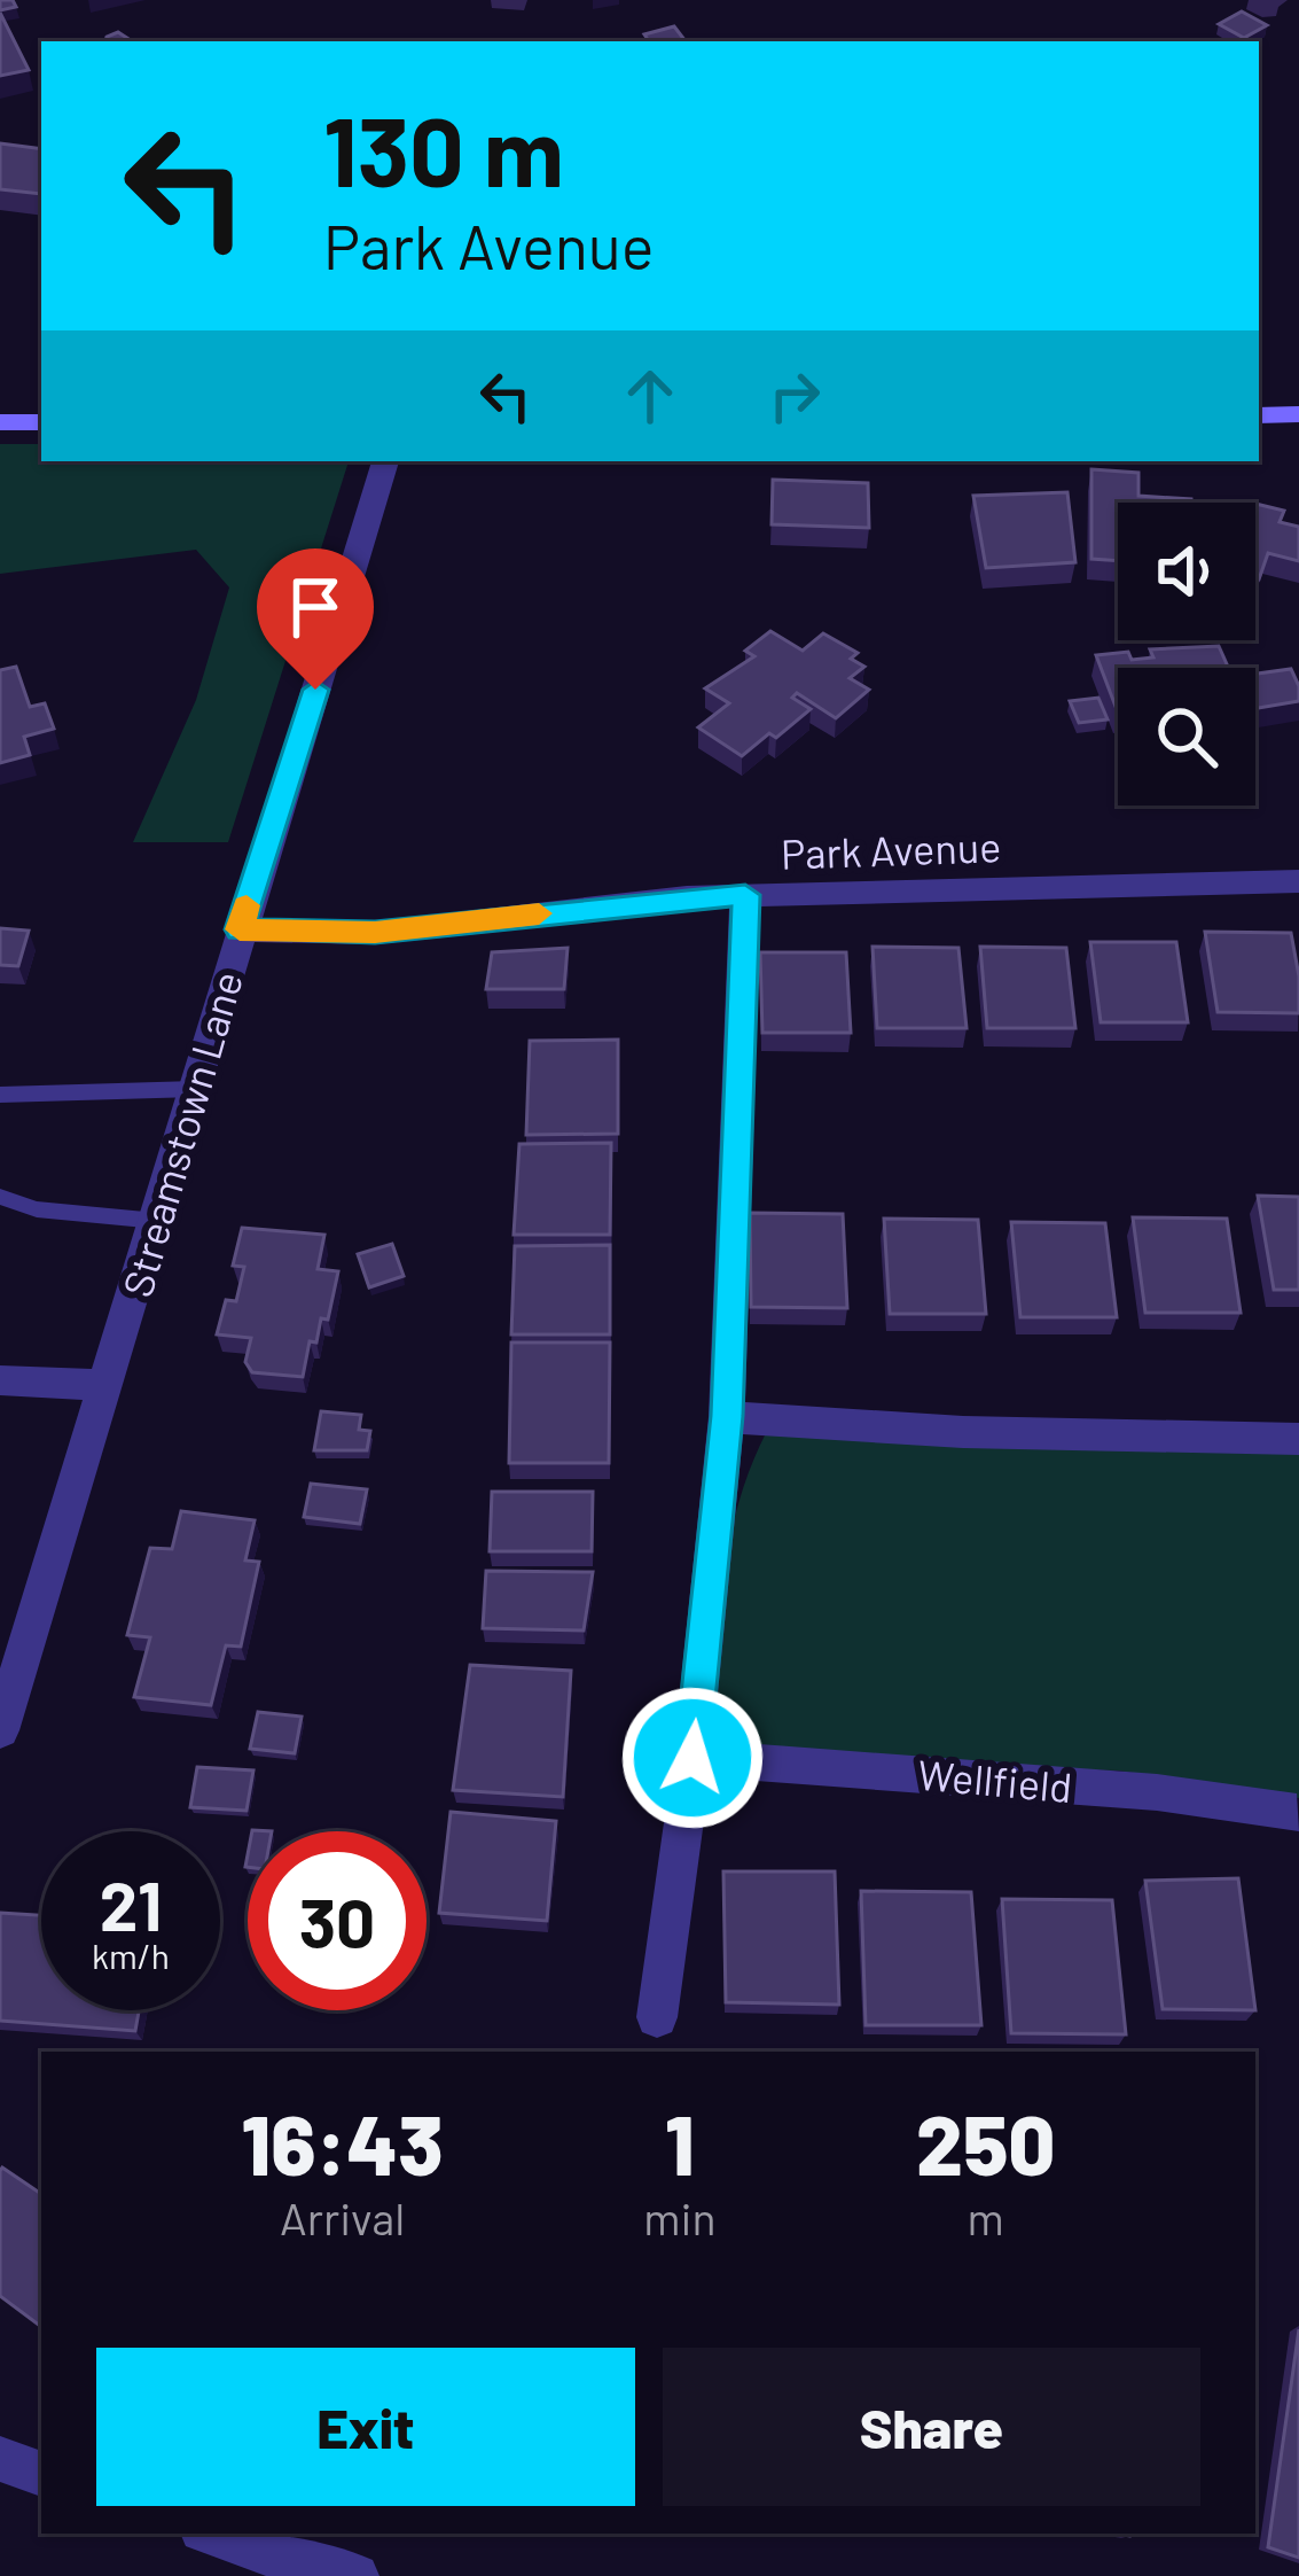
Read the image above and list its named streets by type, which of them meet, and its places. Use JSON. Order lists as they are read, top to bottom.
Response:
{
  "streets": {
    "street": ["Park Avenue", "Streamstown Lane", "Wellfield"]
  },
  "crossings": [
    ["Park Avenue", "Streamstown Lane"]
  ],
  "page": {
    "turn": ["130 m", "Park Avenue"],
    "speed": "21 km/h",
    "limit": "30",
    "eta": [
      "16:43",
      "Arrival",
      "1",
      "min",
      "250",
      "m"
    ],
    "buttons": ["Exit", "Share"]
  }
}
